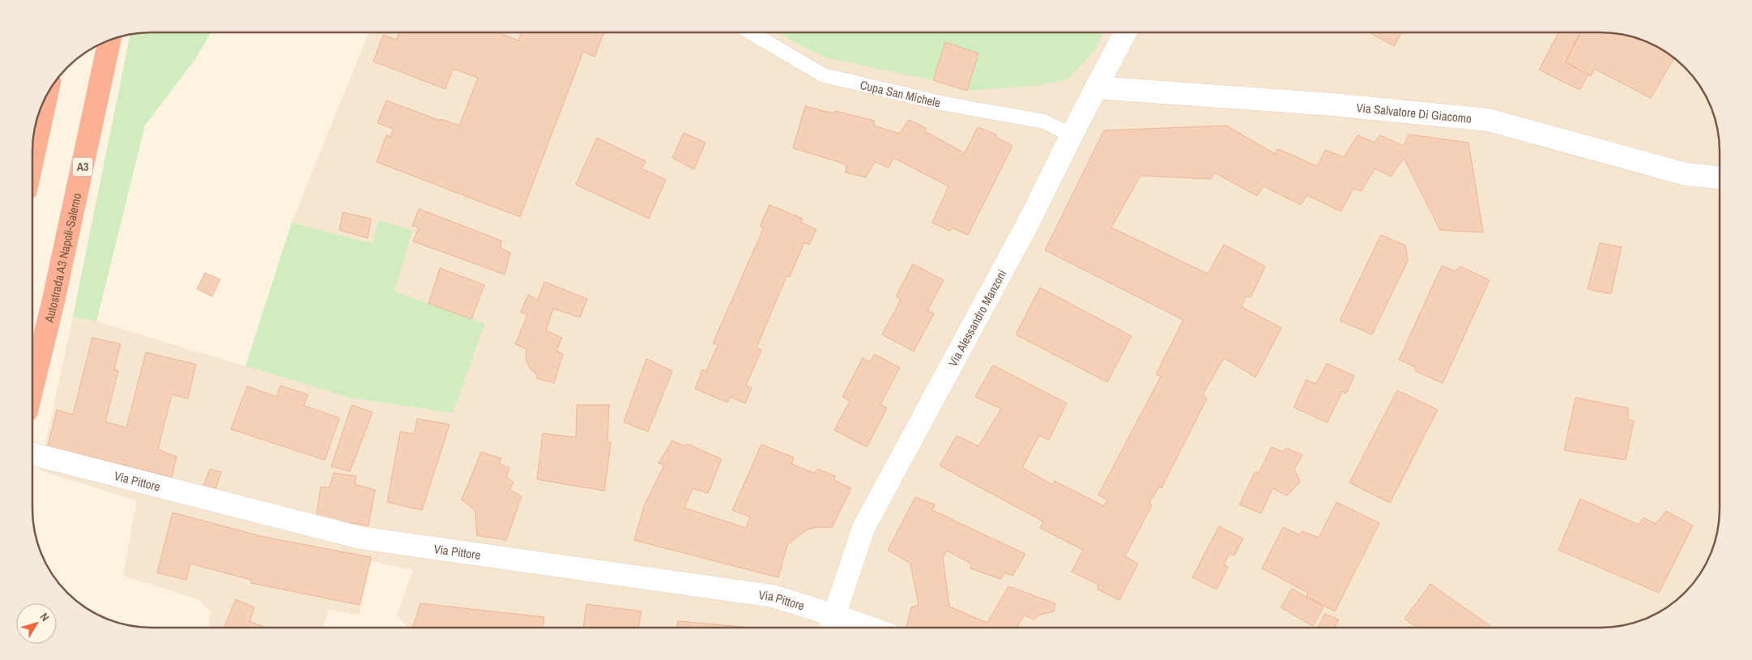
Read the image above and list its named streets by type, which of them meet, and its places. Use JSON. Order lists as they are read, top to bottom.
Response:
{
  "streets": {
    "highway": ["A3", "Autostrada A3 Napoli-Salerno"],
    "street": ["Via Salvatore Di Giacomo", "Via Alessandro Manzoni", "Via Pittore"],
    "lane": ["Cupa San Michele"]
  },
  "crossings": [
    ["Cupa San Michele", "Via Alessandro Manzoni"],
    ["Via Salvatore Di Giacomo", "Via Alessandro Manzoni"],
    ["Via Alessandro Manzoni", "Via Pittore"]
  ],
  "north": "top right"
}
